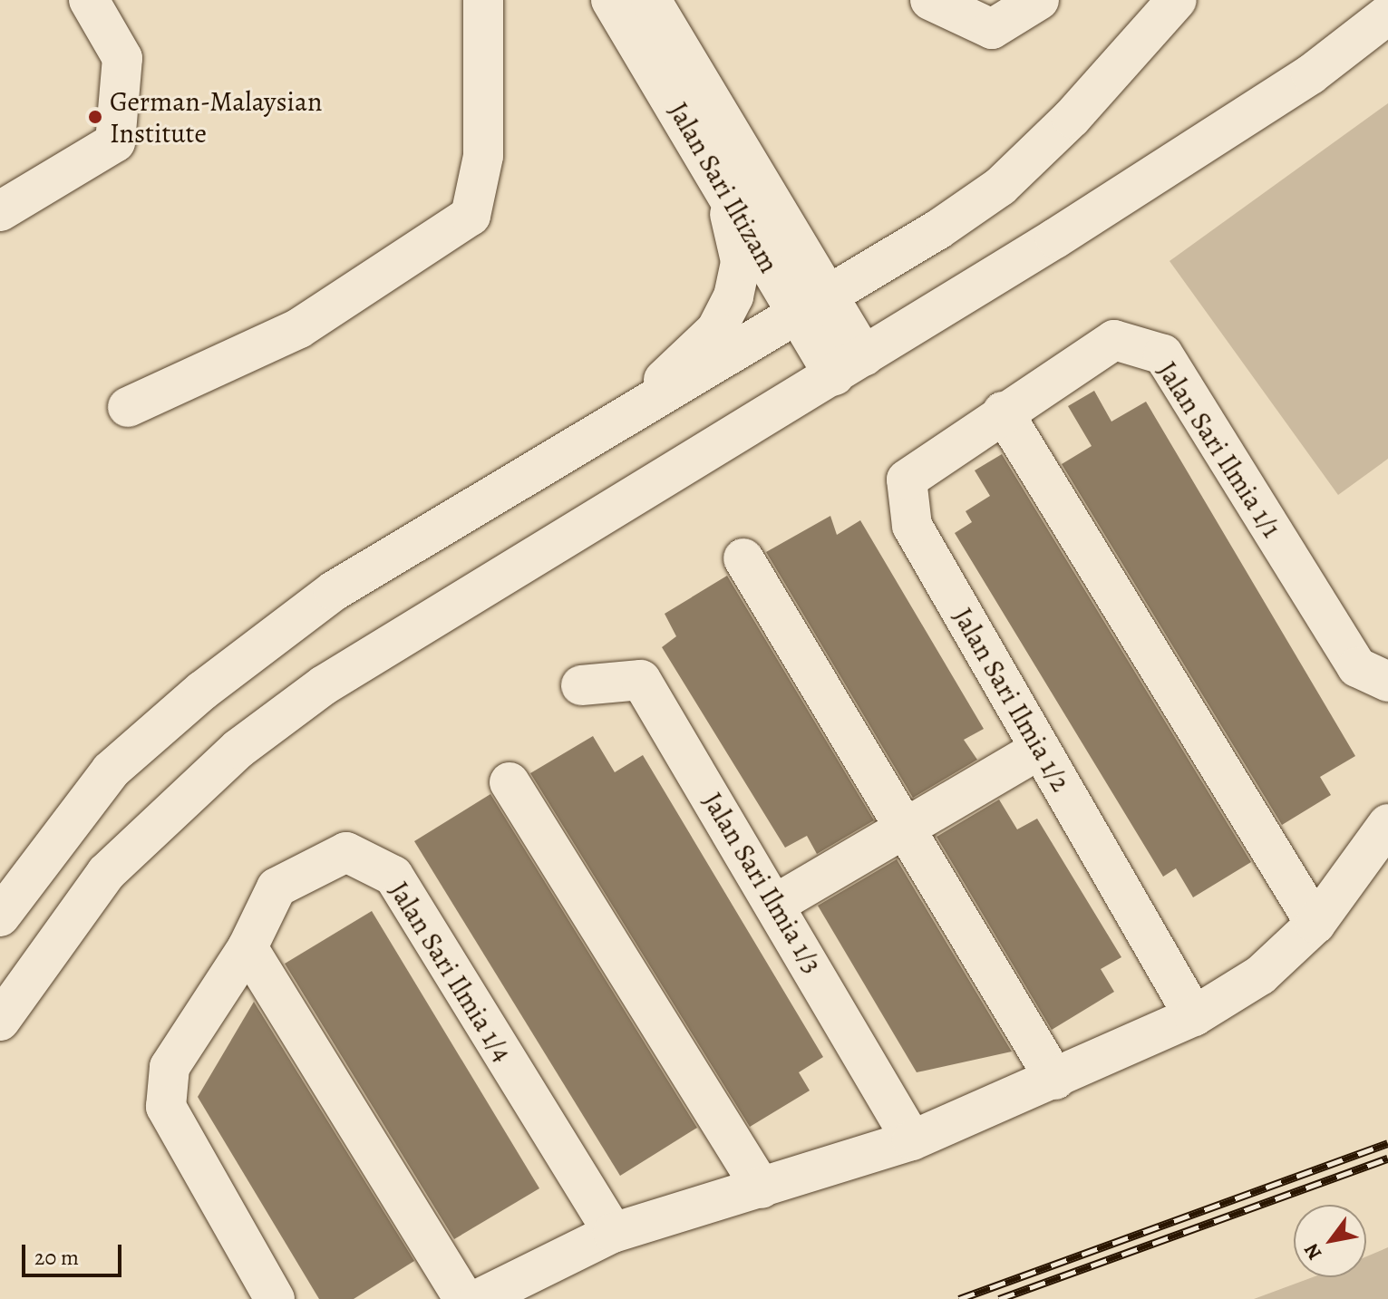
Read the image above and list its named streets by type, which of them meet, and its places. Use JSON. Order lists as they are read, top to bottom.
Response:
{
  "streets": {
    "street": [
      "Jalan Sari Iltizam",
      "Jalan Sari Ilmia 1/1",
      "Jalan Sari Ilmia 1/2",
      "Jalan Sari Ilmia 1/3",
      "Jalan Sari Ilmia 1/4"
    ]
  },
  "crossings": [
    ["Jalan Sari Ilmia 1/1", "Jalan Sari Ilmia 1/2"]
  ],
  "places": ["German-Malaysian Institute"],
  "scale_bar": "20 m",
  "north": "bottom left"
}
